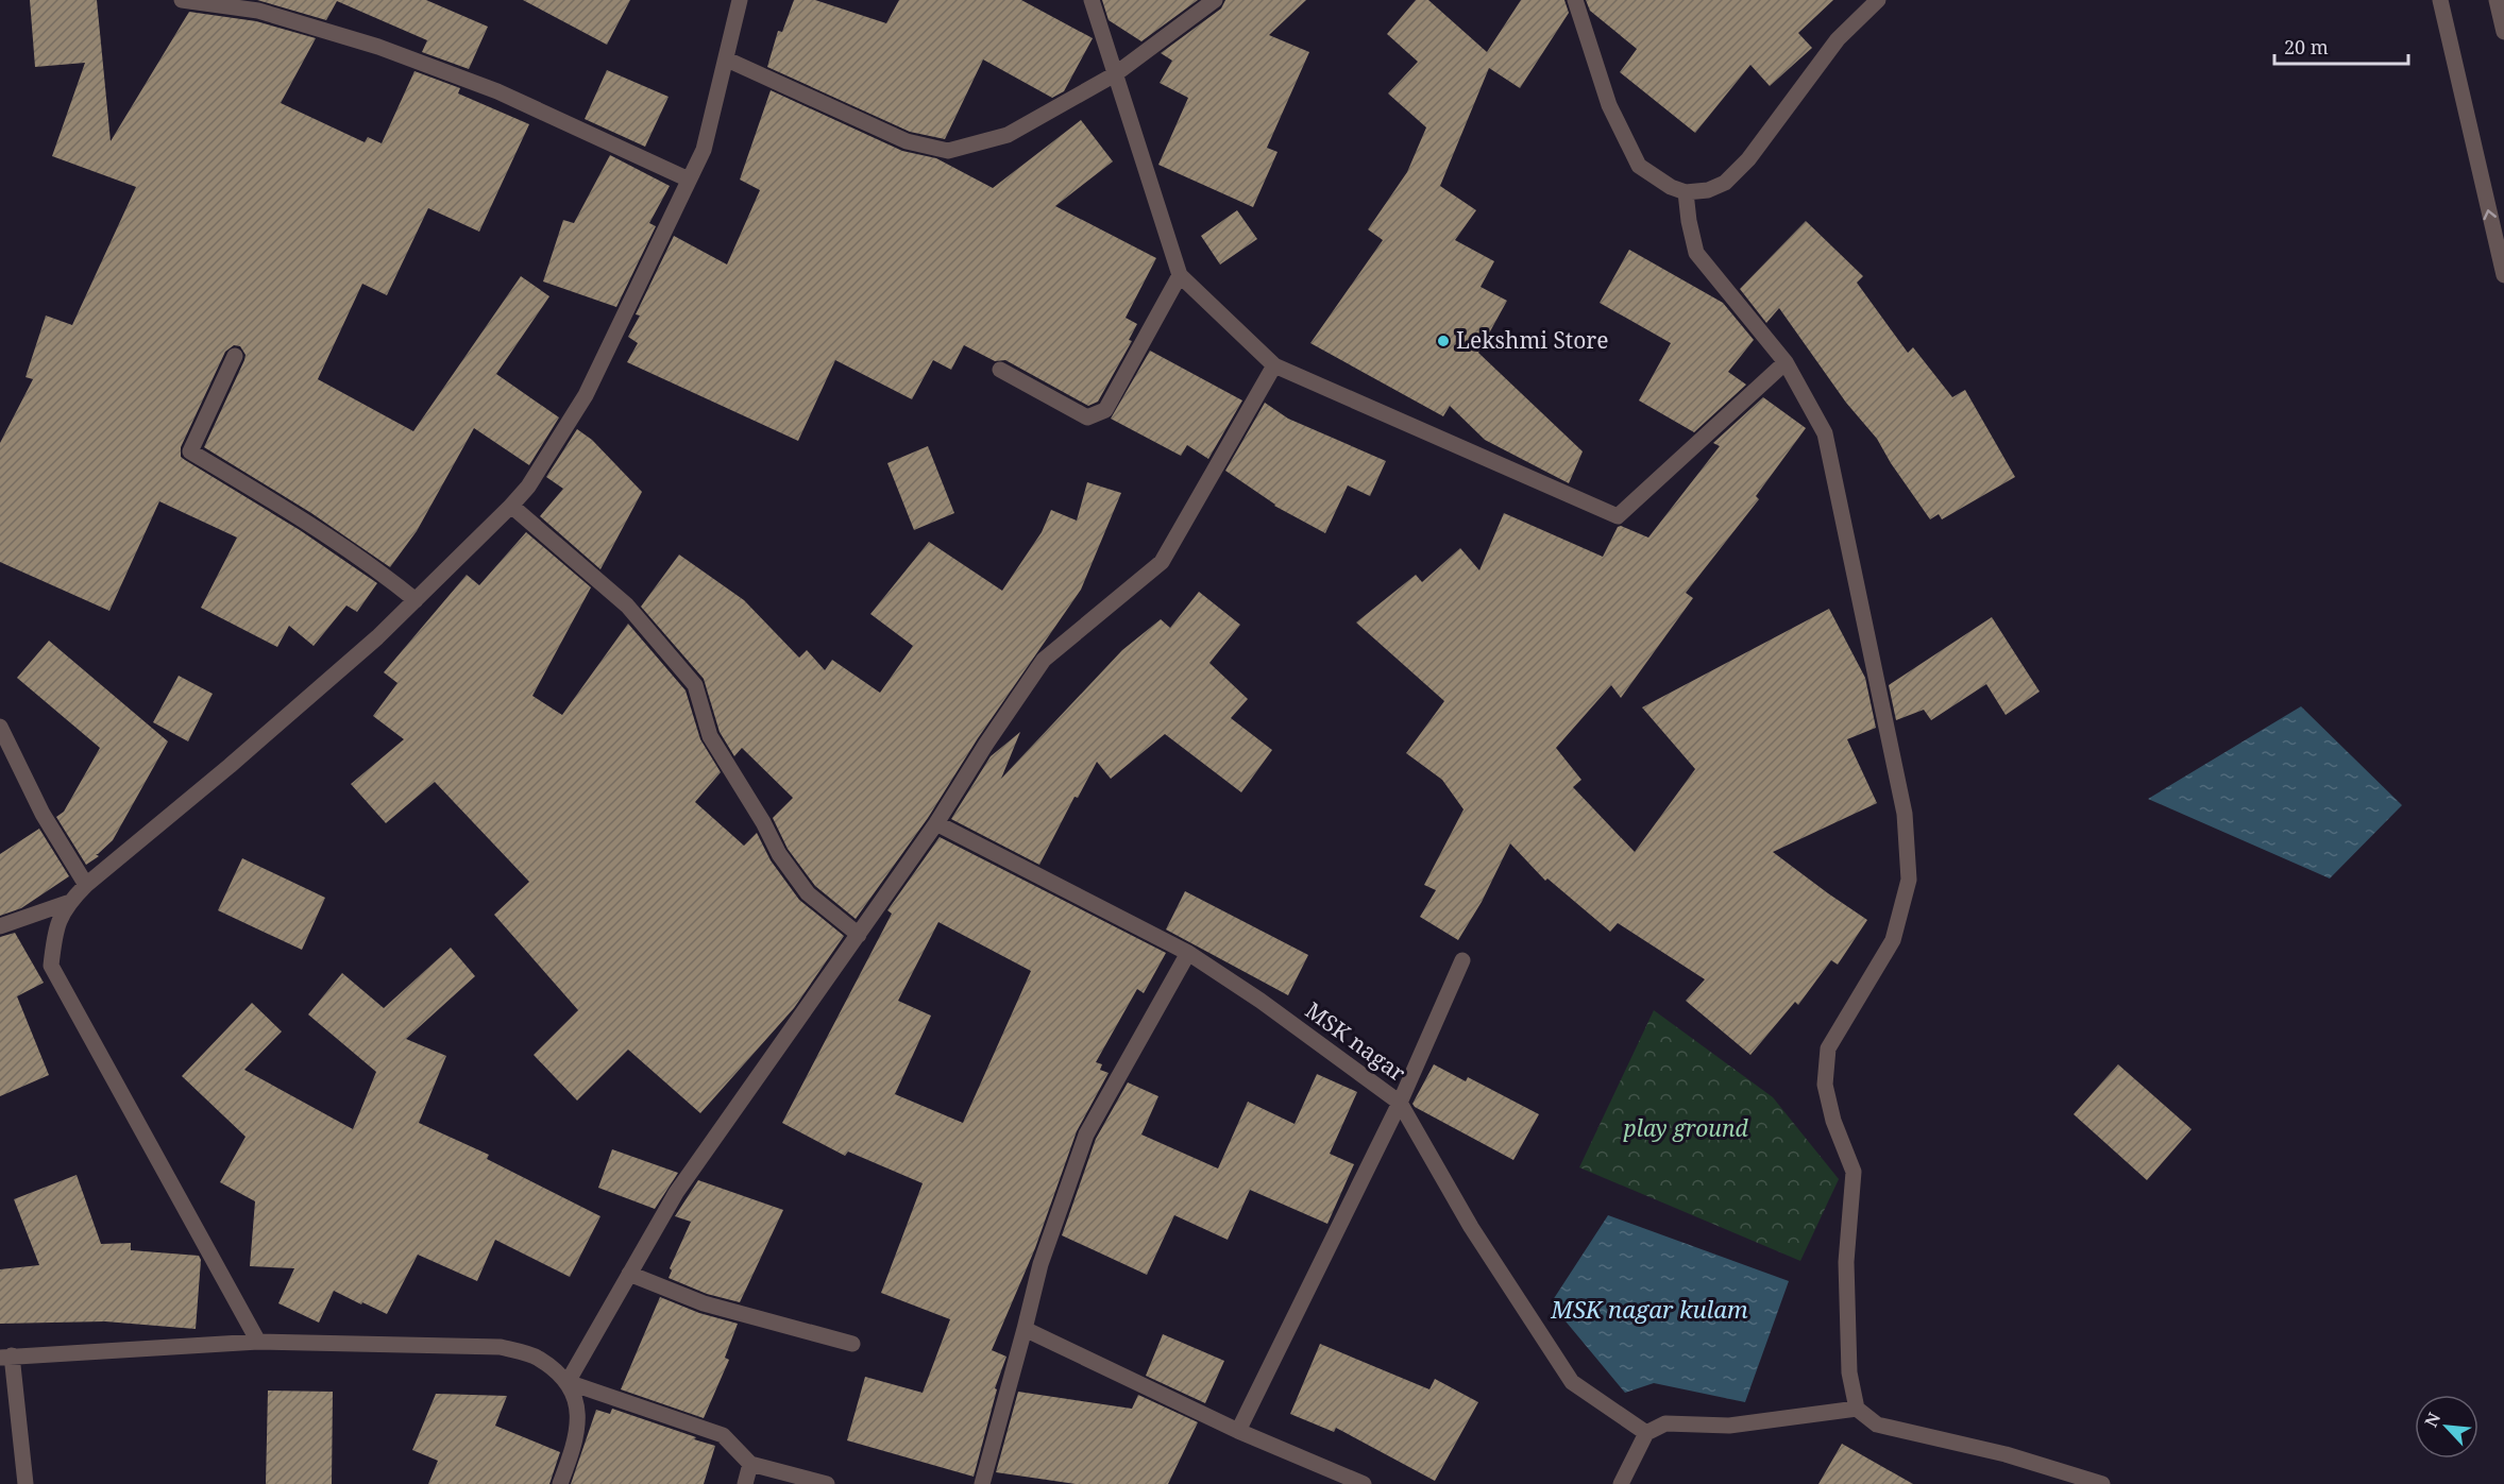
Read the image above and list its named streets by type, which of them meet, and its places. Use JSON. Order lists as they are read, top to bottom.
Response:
{
  "streets": {
    "street": ["MSK nagar"]
  },
  "water": ["MSK nagar kulam"],
  "parks": ["play ground"],
  "places": ["Lekshmi Store"],
  "scale_bar": "20 m",
  "north": "top left"
}
